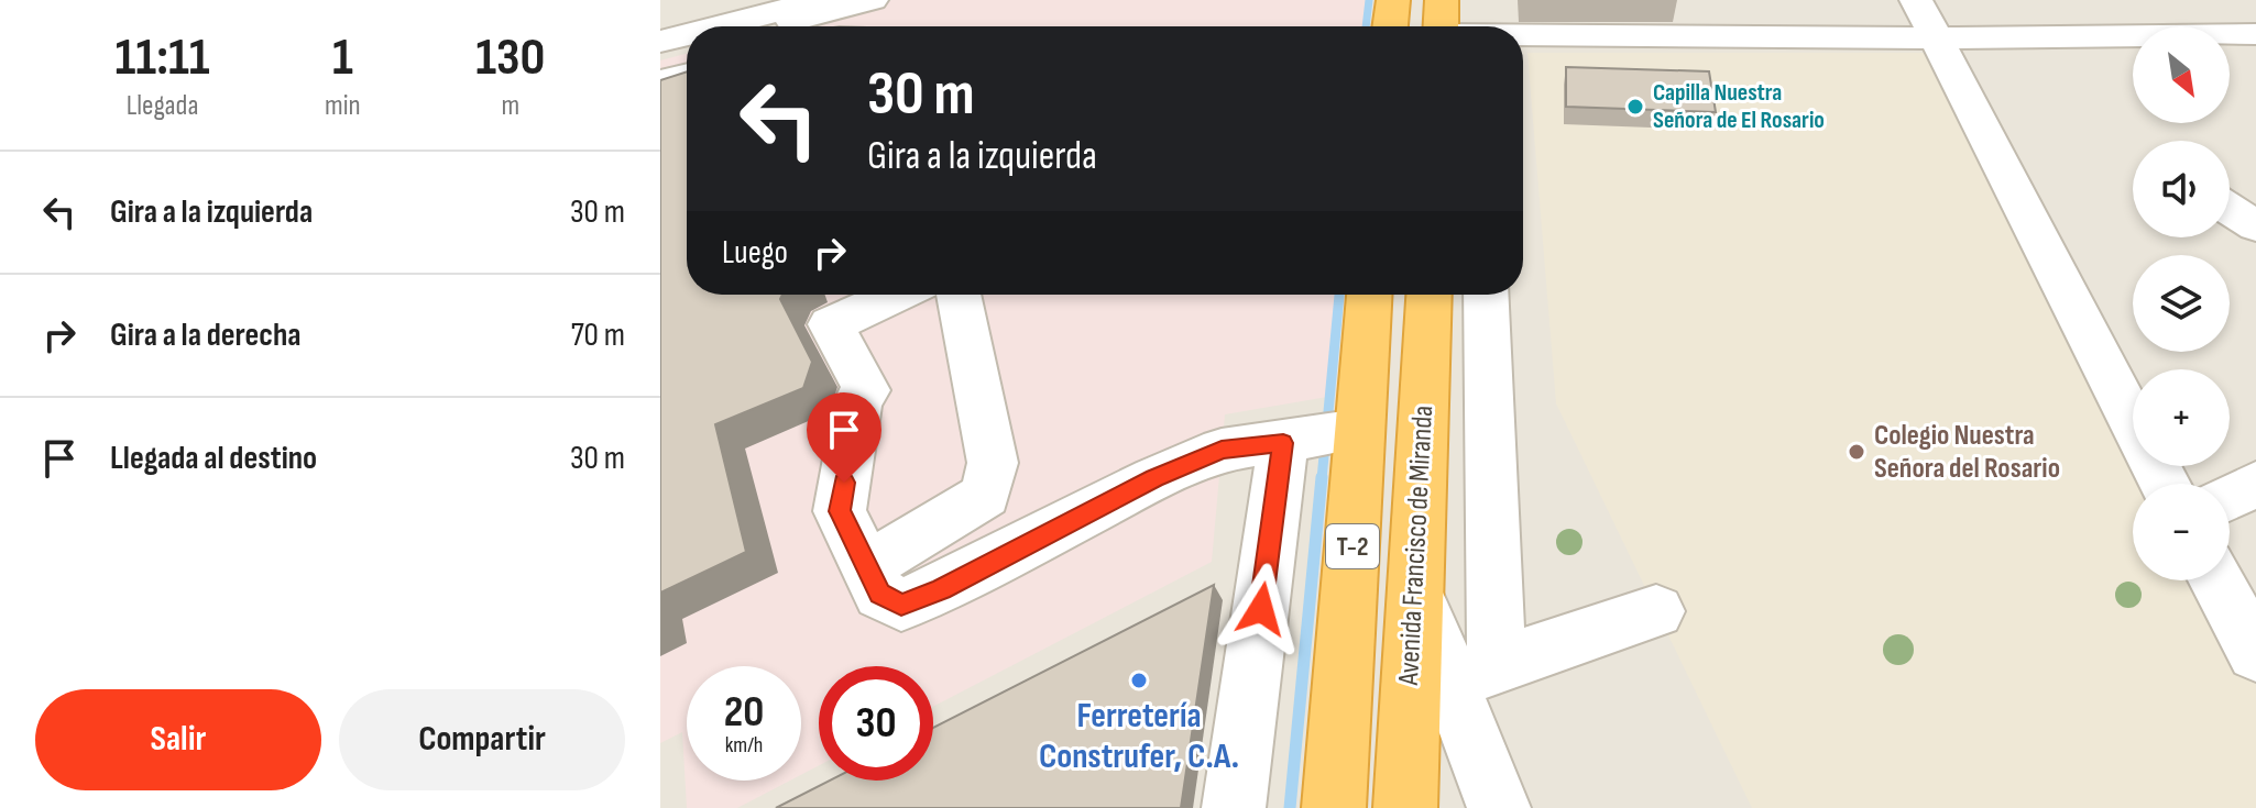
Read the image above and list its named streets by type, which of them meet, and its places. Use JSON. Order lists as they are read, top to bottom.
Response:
{
  "streets": {
    "highway": ["Avenida Francisco de Miranda", "T-2"]
  },
  "places": ["Capilla Nuestra Señora de El Rosario", "Colegio Nuestra Señora del Rosario", "Ferretería Construfer, C.A."],
  "north": "bottom right",
  "page": {
    "eta": [
      "11:11",
      "Llegada",
      "1",
      "min",
      "130",
      "m"
    ],
    "map_buttons": ["+", "−"],
    "turn": ["30 m", "Gira a la izquierda"],
    "list": [
      {
        "name": "Gira a la izquierda",
        "value": "30 m"
      },
      {
        "name": "Gira a la derecha",
        "value": "70 m"
      },
      {
        "name": "Llegada al destino",
        "value": "30 m"
      }
    ],
    "then": "Luego",
    "speed": "20 km/h",
    "limit": "30",
    "buttons": ["Salir", "Compartir"]
  }
}
